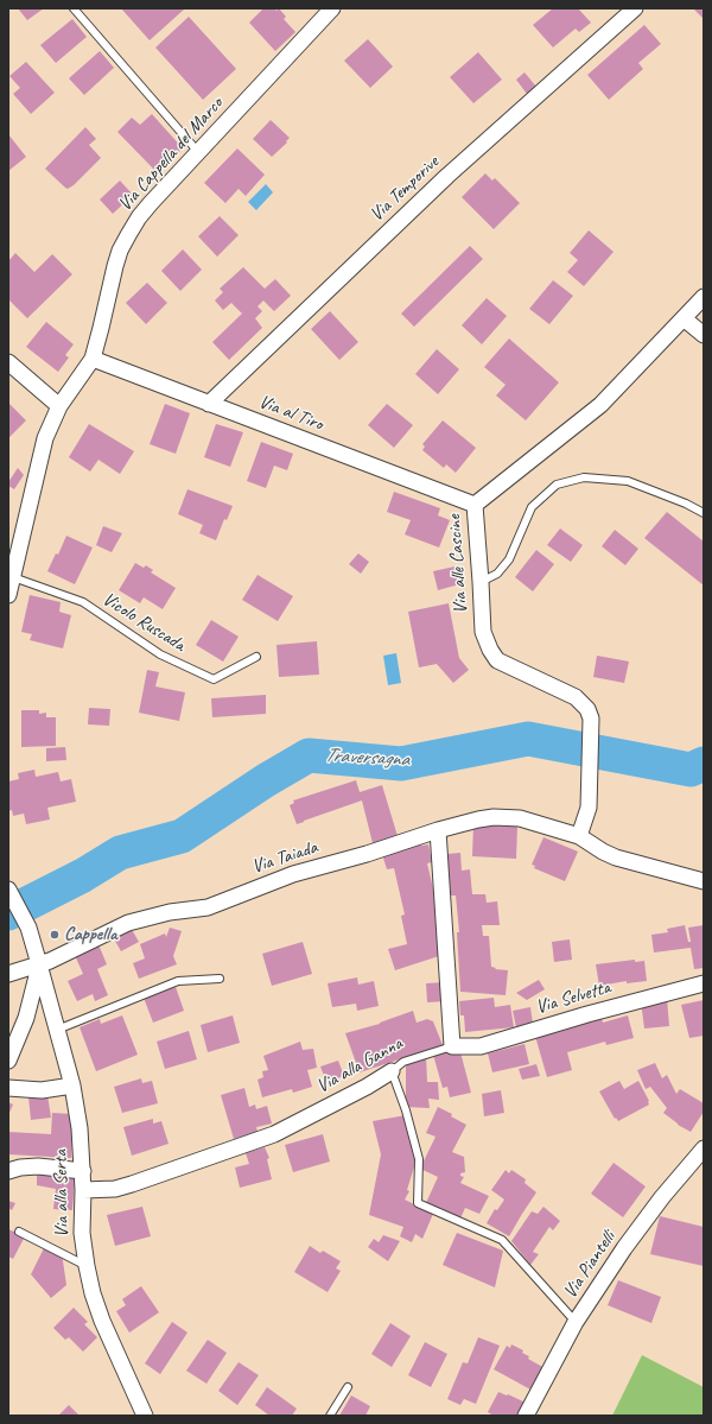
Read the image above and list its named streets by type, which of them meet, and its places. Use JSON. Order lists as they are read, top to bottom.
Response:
{
  "streets": {
    "street": [
      "Via Cappella del Marco",
      "Via Temporive",
      "Via al Tiro",
      "Via alle Cascine",
      "Via Taiada",
      "Via Selvetta",
      "Via alla Ganna",
      "Via alla Serta",
      "Via Piantelli"
    ],
    "lane": ["Vicolo Ruscada"]
  },
  "crossings": [
    ["Via Cappella del Marco", "Via al Tiro"],
    ["Via Cappella del Marco", "Vicolo Ruscada"],
    ["Via Temporive", "Via al Tiro"],
    ["Via al Tiro", "Via alle Cascine"],
    ["Via alle Cascine", "Via Taiada"],
    ["Via Taiada", "Via alla Serta"],
    ["Via Selvetta", "Via alla Ganna"],
    ["Via alla Ganna", "Via alla Serta"]
  ],
  "water": ["Traversagna"],
  "places": ["Cappella"]
}
